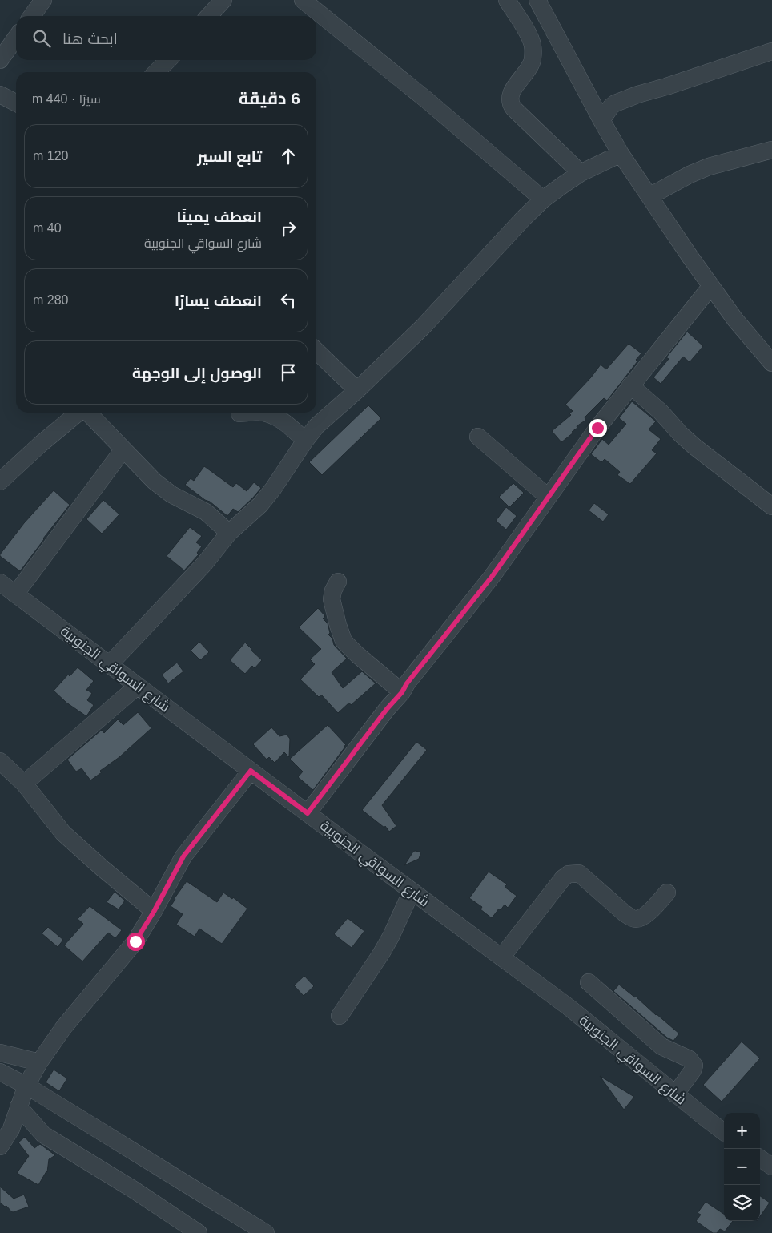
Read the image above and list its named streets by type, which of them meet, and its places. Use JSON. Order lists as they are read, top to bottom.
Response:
{
  "streets": {
    "street": ["شارع السواقي الجنوبية"]
  },
  "page": {
    "search": "ابحث هنا",
    "heading": ["6 دقيقة", "سيرًا · 440 m"],
    "list": [
      ["تابع السير", "120 m"],
      ["انعطف يمينًا", "شارع السواقي الجنوبية", "40 m"],
      ["انعطف يسارًا", "280 m"],
      "الوصول إلى الوجهة"
    ],
    "map_buttons": ["+", "−"]
  }
}
